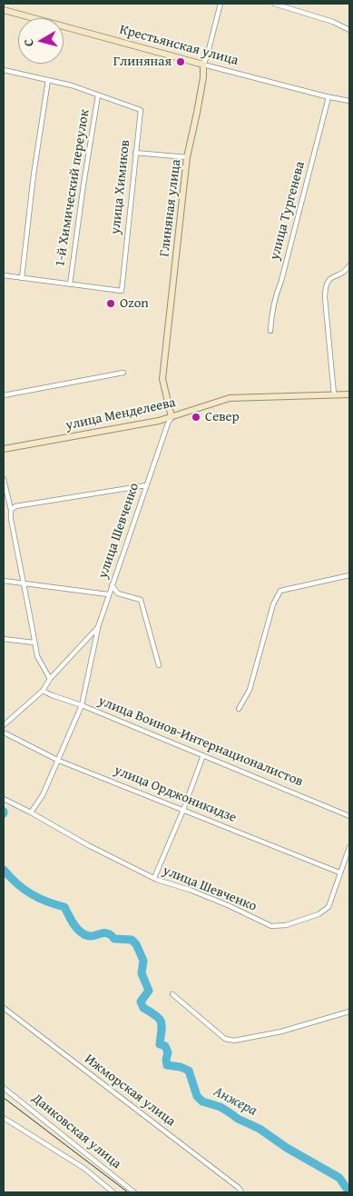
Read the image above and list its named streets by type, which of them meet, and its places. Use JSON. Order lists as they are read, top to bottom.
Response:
{
  "streets": {
    "street": [
      "Крестьянская улица",
      "улица Химиков",
      "1-й Химический переулок",
      "Глиняная улица",
      "улица Тургенева",
      "улица Менделеева",
      "улица Шевченко",
      "улица Воинов-Интернационалистов",
      "улица Орджоникидзе",
      "Ижморская улица",
      "Данковская улица"
    ]
  },
  "crossings": [
    ["Крестьянская улица", "Глиняная улица"],
    ["Крестьянская улица", "улица Тургенева"],
    ["улица Химиков", "1-й Химический переулок"],
    ["Глиняная улица", "улица Менделеева"],
    ["Глиняная улица", "улица Шевченко"],
    ["улица Менделеева", "улица Шевченко"],
    ["улица Шевченко", "улица Воинов-Интернационалистов"],
    ["улица Шевченко", "улица Орджоникидзе"]
  ],
  "water": ["Анжера"],
  "places": ["Глиняная", "Ozon", "Север"],
  "north": "left"
}
